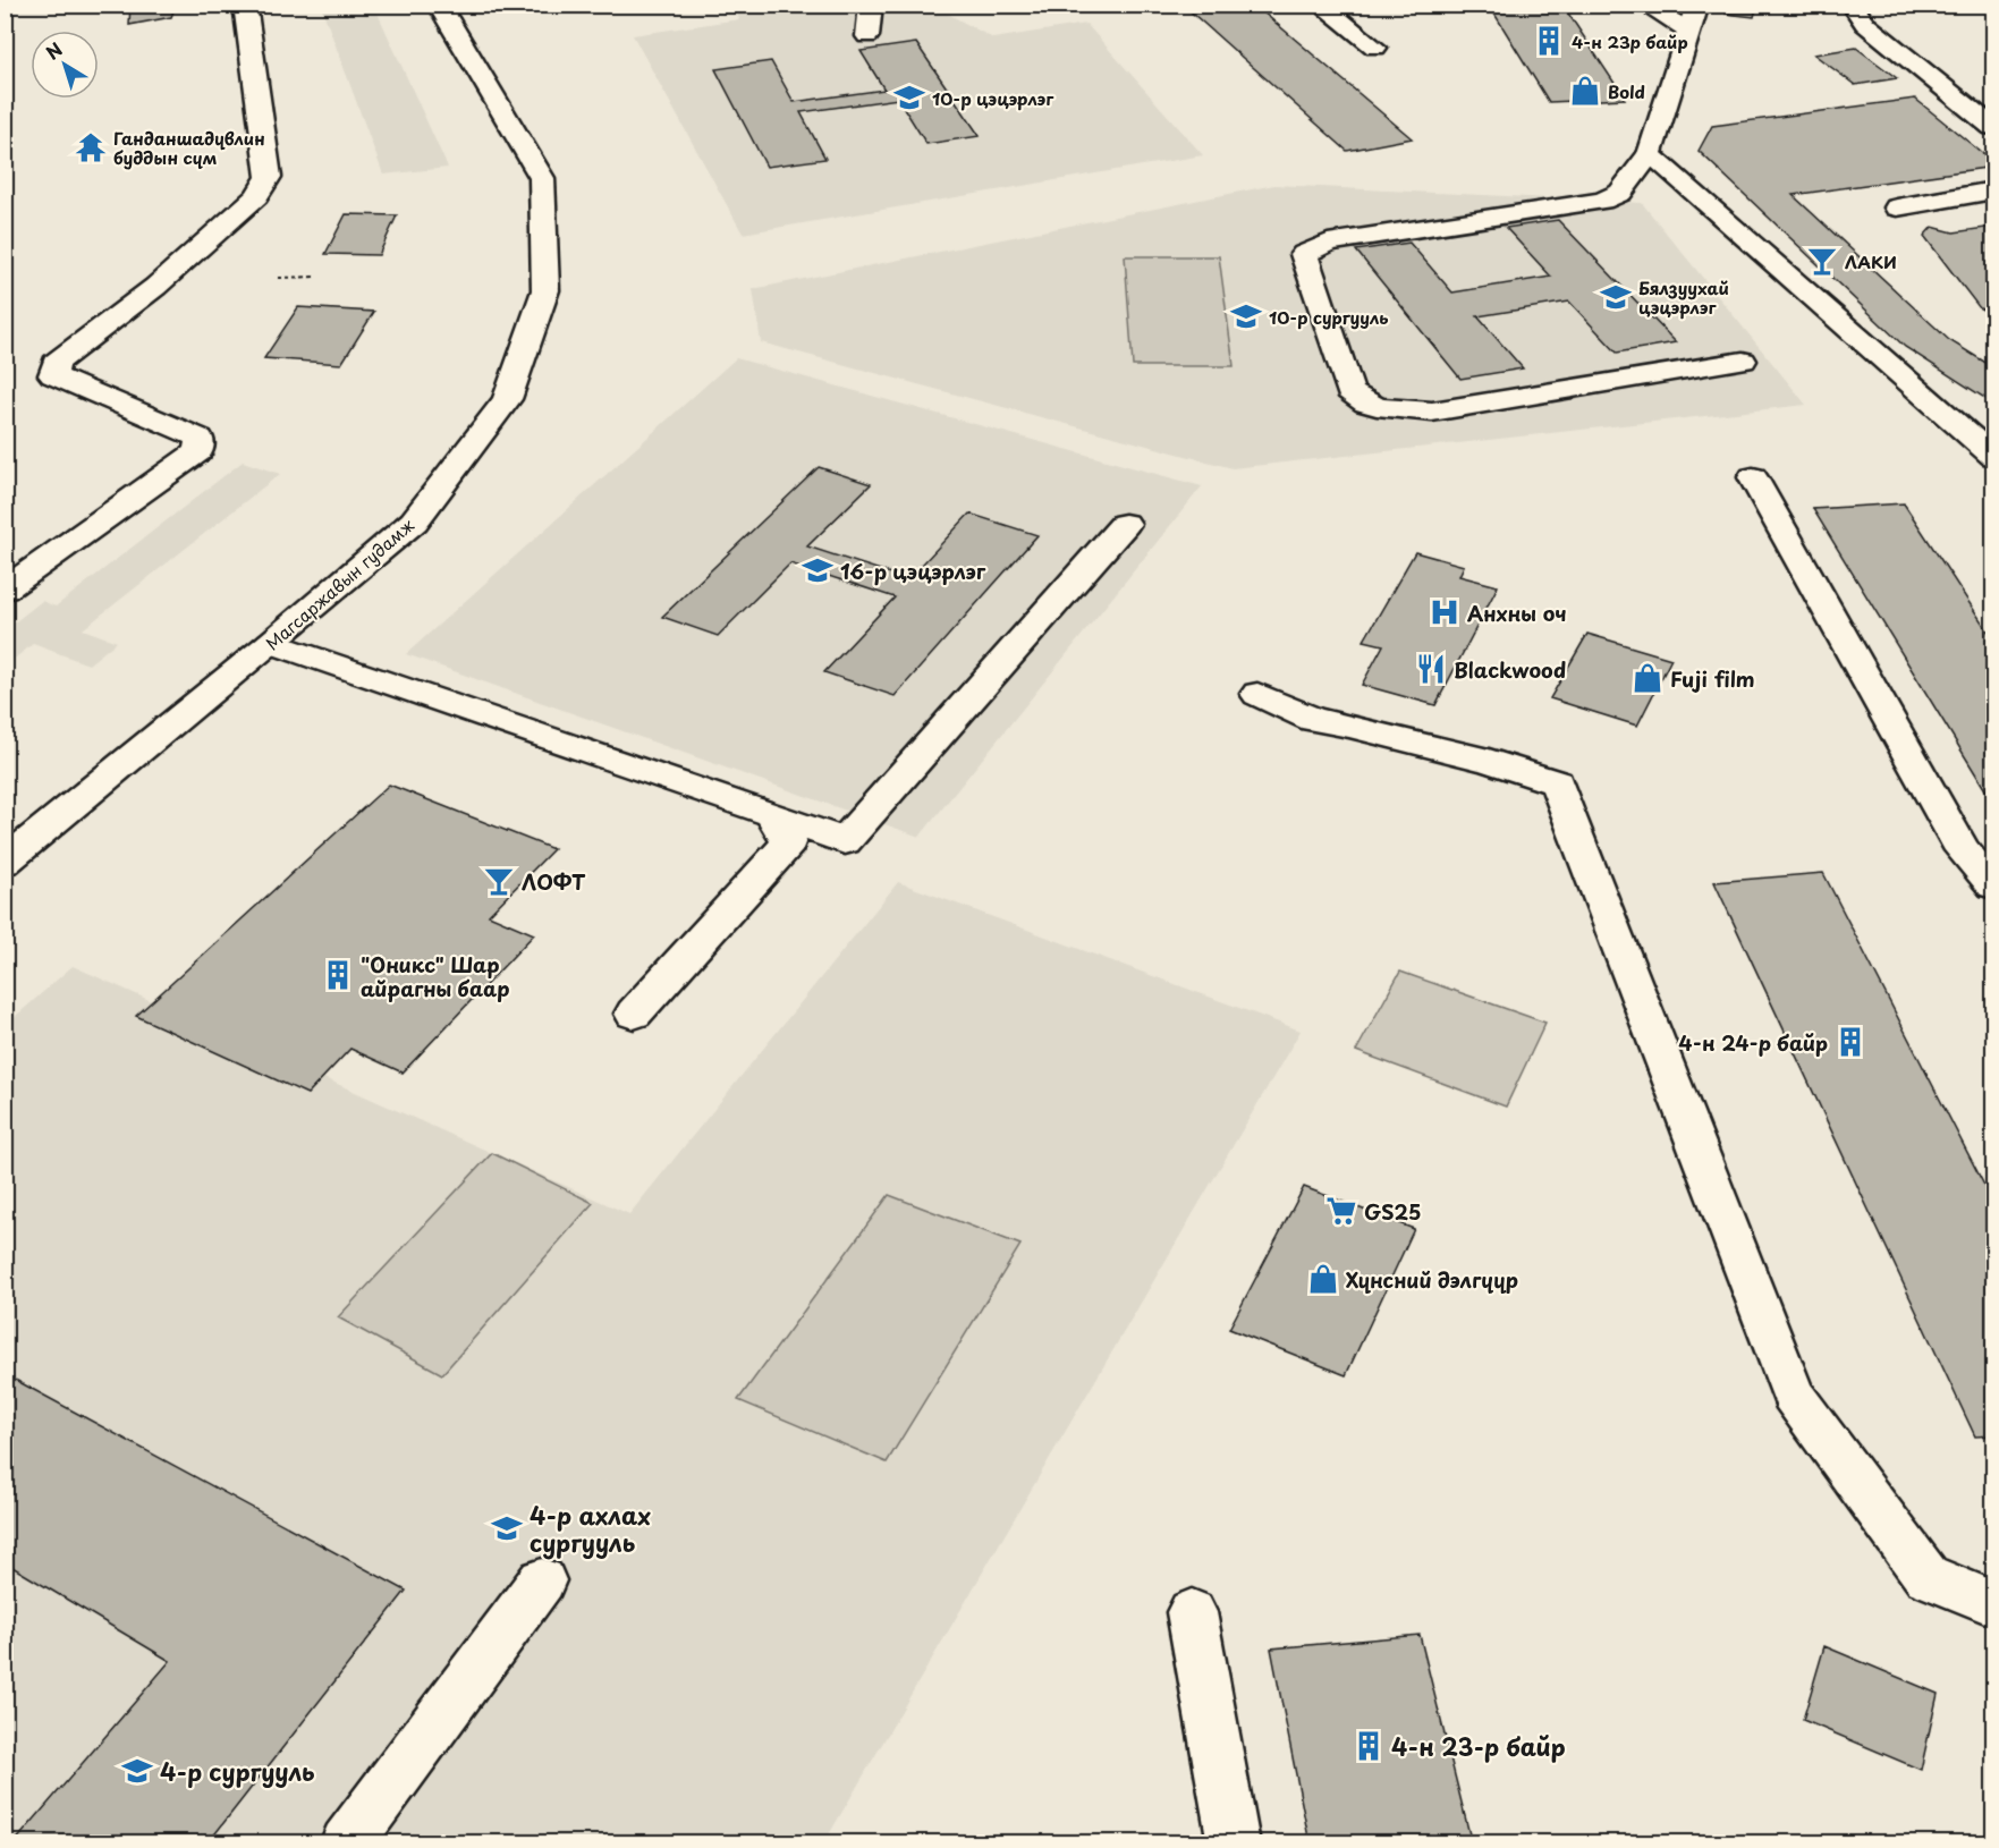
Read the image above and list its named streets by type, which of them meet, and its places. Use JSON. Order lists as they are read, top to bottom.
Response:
{
  "streets": {
    "street": ["Магсаржавын гудамж"]
  },
  "places": {
    "building": [
      "4-н 23р байр",
      "\"Оникс\" Шар айрагны баар",
      "4-н 24-р байр",
      "4-н 23-р байр"
    ],
    "shop": ["Bold", "Fuji film", "Хүнсний дэлгүүр"],
    "school or university": [
      "10-р цэцэрлэг",
      "Бялзуухай цэцэрлэг",
      "10-р сургууль",
      "16-р цэцэрлэг",
      "4-р ахлах сургууль",
      "4-р сургууль"
    ],
    "temple": ["Ганданшадүвлин буддын сүм"],
    "bar": ["ЛАКИ", "ЛОФТ"],
    "hospital": ["Анхны оч"],
    "restaurant": ["Blackwood"],
    "supermarket": ["GS25"]
  },
  "north": "top left"
}
